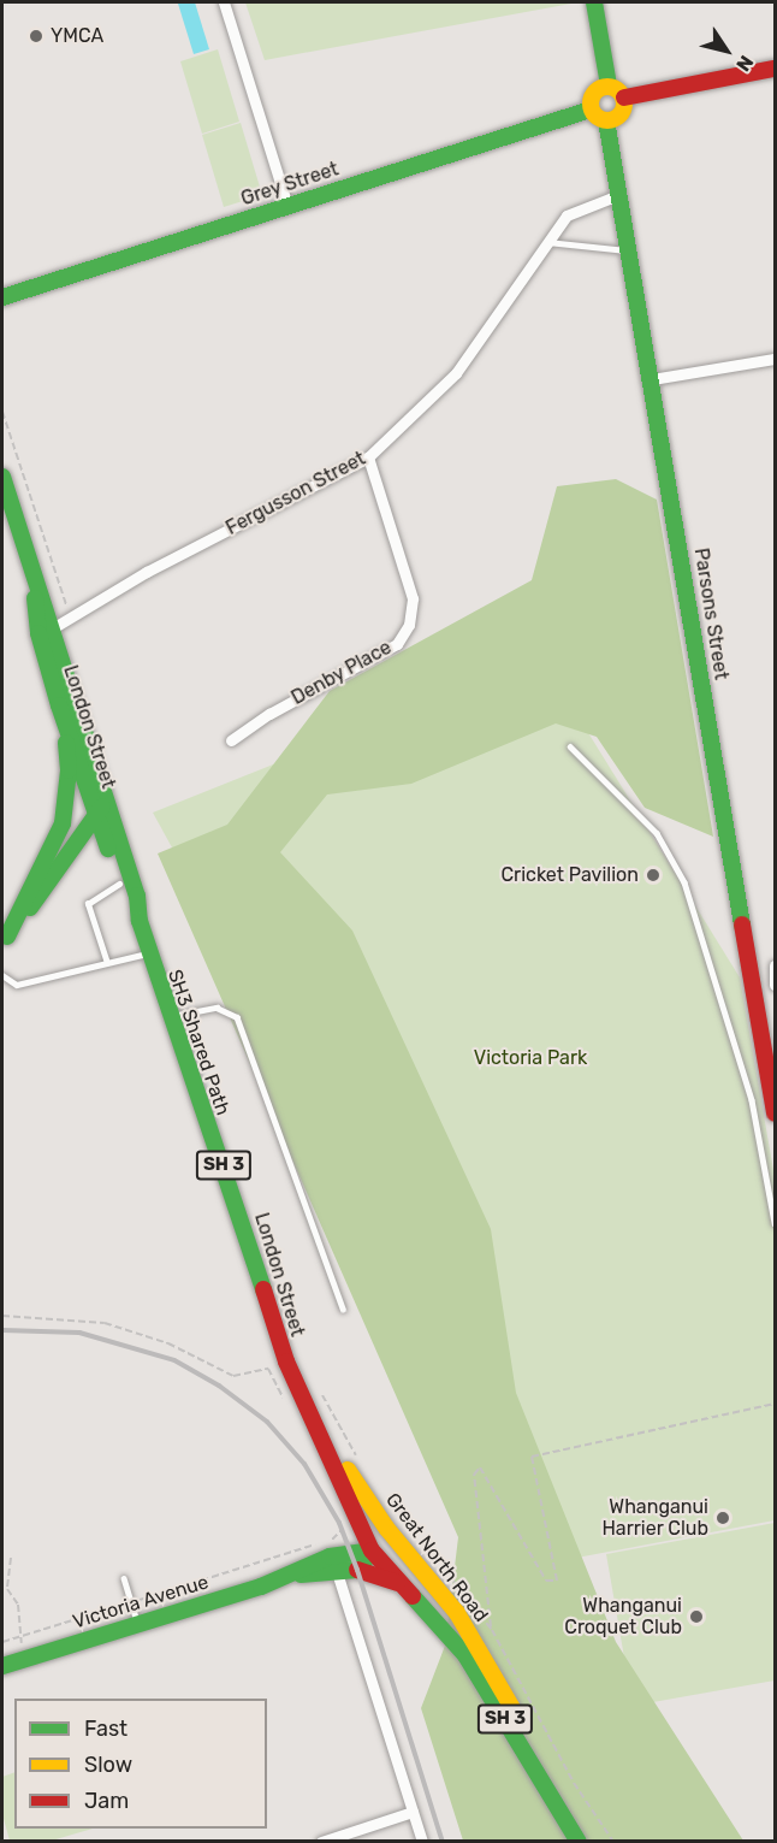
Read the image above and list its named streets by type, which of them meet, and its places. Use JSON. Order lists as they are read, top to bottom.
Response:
{
  "streets": {
    "main road": [
      "Grey Street",
      "Parsons Street",
      "London Street",
      "SH 3",
      "Great North Road",
      "Victoria Avenue"
    ],
    "street": ["Fergusson Street", "Denby Place"]
  },
  "crossings": [
    ["Grey Street", "Parsons Street"],
    ["Fergusson Street", "Parsons Street"],
    ["Fergusson Street", "Denby Place"],
    ["Fergusson Street", "London Street"],
    ["London Street", "Great North Road"],
    ["London Street", "Victoria Avenue"],
    ["Great North Road", "Victoria Avenue"]
  ],
  "parks": ["Victoria Park"],
  "places": [
    "YMCA",
    "Cricket Pavilion",
    "Whanganui Harrier Club",
    "Whanganui Croquet Club"
  ],
  "legend": ["Fast", "Slow", "Jam"],
  "north": "bottom right"
}
